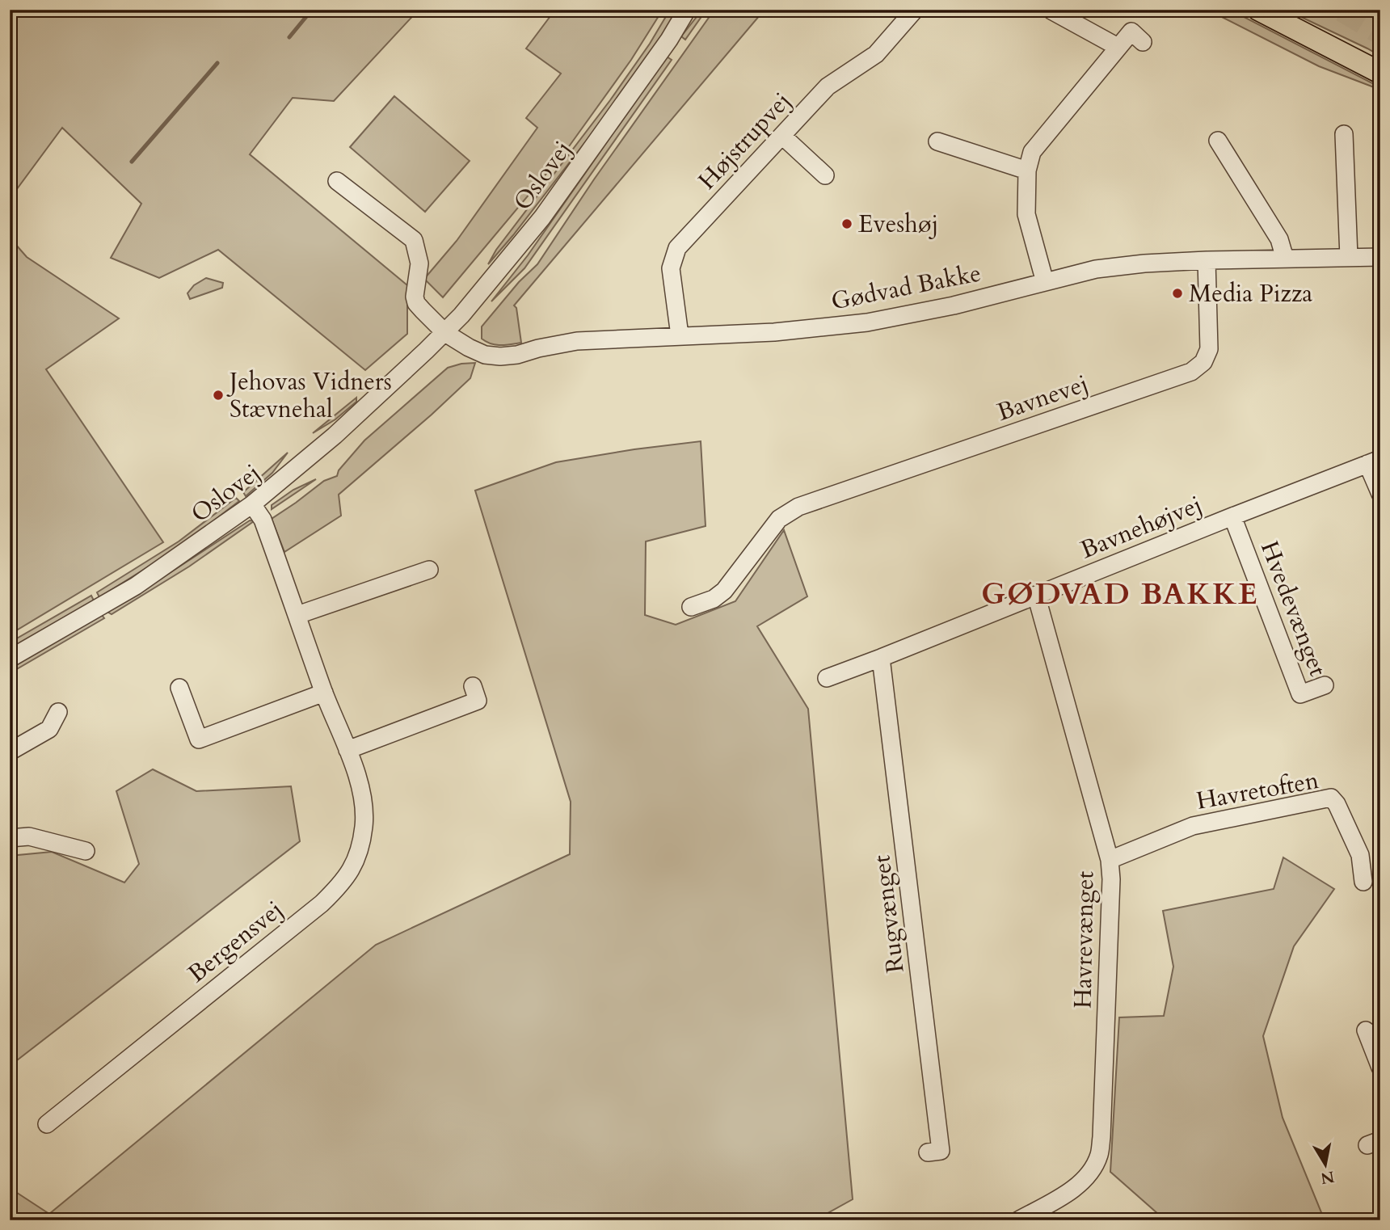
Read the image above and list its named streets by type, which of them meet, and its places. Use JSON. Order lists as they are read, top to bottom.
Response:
{
  "streets": {
    "street": [
      "Højstrupvej",
      "Oslovej",
      "Gødvad Bakke",
      "Bavnevej",
      "Bavnehøjvej",
      "Hvedevænget",
      "Havretoften",
      "Rugvænget",
      "Havrevænget",
      "Bergensvej"
    ]
  },
  "crossings": [
    ["Højstrupvej", "Gødvad Bakke"],
    ["Oslovej", "Gødvad Bakke"],
    ["Oslovej", "Bergensvej"],
    ["Gødvad Bakke", "Bavnevej"],
    ["Bavnehøjvej", "Hvedevænget"],
    ["Bavnehøjvej", "Rugvænget"],
    ["Bavnehøjvej", "Havrevænget"],
    ["Havretoften", "Havrevænget"]
  ],
  "districts": ["GØDVAD BAKKE"],
  "places": ["Eveshøj", "Media Pizza", "Jehovas Vidners Stævnehal"],
  "north": "bottom"
}
